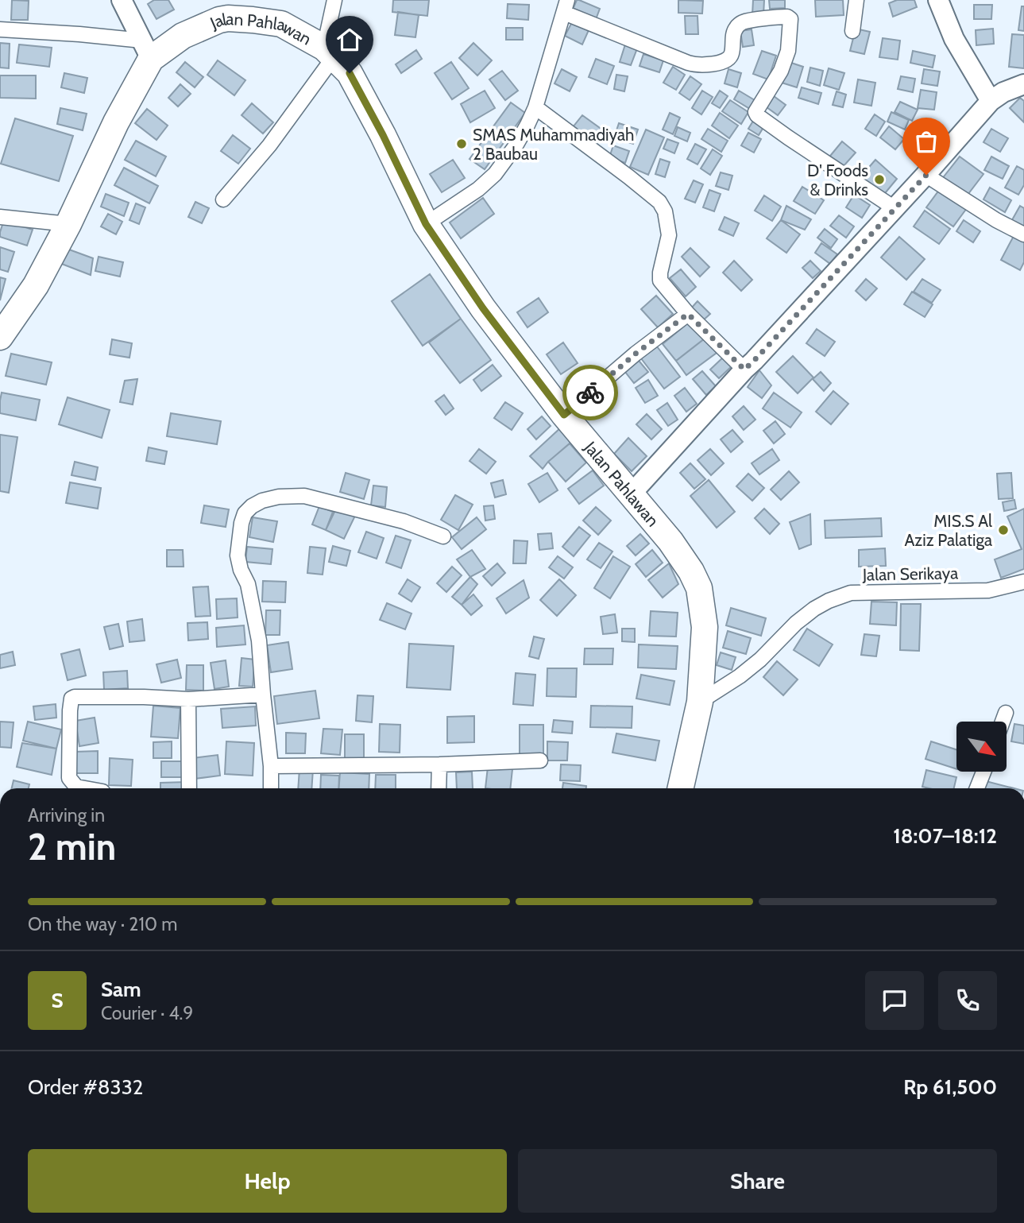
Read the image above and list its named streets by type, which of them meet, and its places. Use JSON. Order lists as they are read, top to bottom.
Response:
{
  "streets": {
    "highway": ["Jalan Pahlawan"],
    "street": ["Jalan Serikaya"]
  },
  "crossings": [
    ["Jalan Pahlawan", "Jalan Serikaya"]
  ],
  "places": ["SMAS Muhammadiyah 2 Baubau", "D' Foods & Drinks", "MIS.S Al Aziz Palatiga"],
  "north": "bottom right",
  "page": {
    "heading": ["2 min", "Arriving in", "18:07–18:12"],
    "panel": [
      "Sam",
      "Courier · 4.9",
      "Order #8332",
      "Rp 61,500"
    ],
    "bar": "On the way · 210 m",
    "round": "S",
    "buttons": ["Help", "Share"]
  }
}
